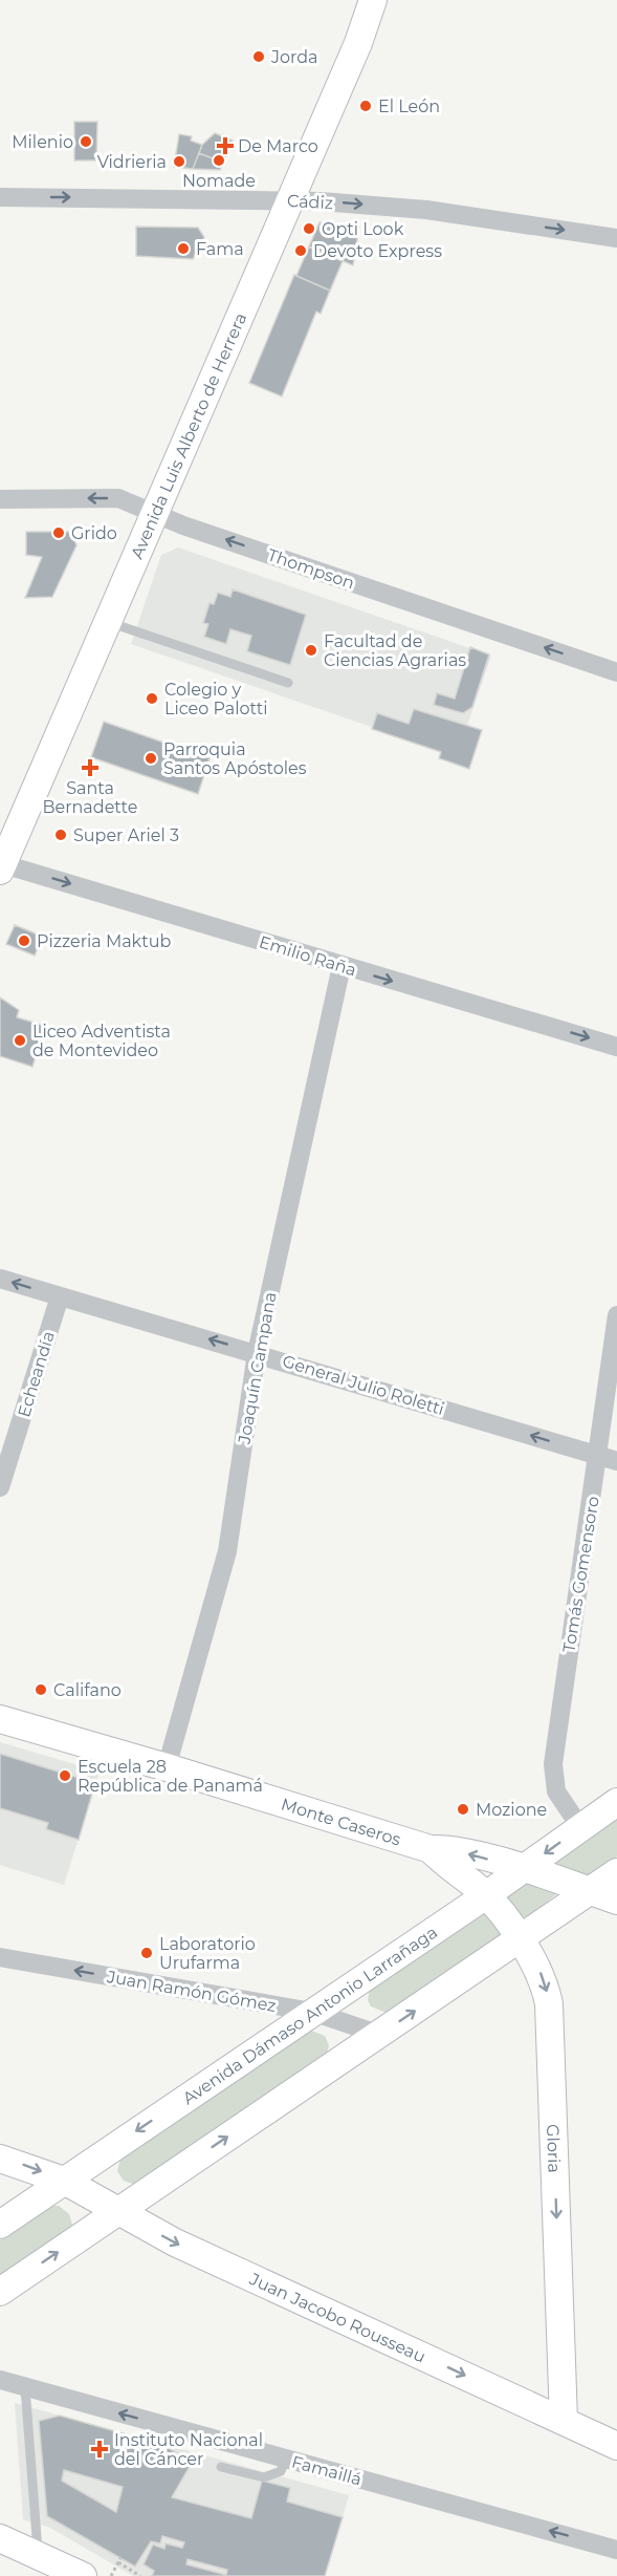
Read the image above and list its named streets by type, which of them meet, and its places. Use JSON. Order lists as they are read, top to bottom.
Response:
{
  "streets": {
    "street": [
      "Cádiz",
      "Avenida Luis Alberto de Herrera",
      "Thompson",
      "Emilio Raña",
      "Joaquín Campana",
      "Echeandía",
      "General Julio Roletti",
      "Tomás Gomensoro",
      "Monte Caseros",
      "Juan Ramón Gómez",
      "Avenida Dámaso Antonio Larrañaga",
      "Gloria",
      "Juan Jacobo Rousseau",
      "Famaillá"
    ]
  },
  "crossings": [
    ["Cádiz", "Avenida Luis Alberto de Herrera"],
    ["Avenida Luis Alberto de Herrera", "Thompson"],
    ["Avenida Luis Alberto de Herrera", "Emilio Raña"],
    ["Emilio Raña", "Joaquín Campana"],
    ["Joaquín Campana", "General Julio Roletti"],
    ["Joaquín Campana", "Monte Caseros"],
    ["Echeandía", "General Julio Roletti"],
    ["General Julio Roletti", "Tomás Gomensoro"],
    ["Tomás Gomensoro", "Avenida Dámaso Antonio Larrañaga"],
    ["Monte Caseros", "Avenida Dámaso Antonio Larrañaga"],
    ["Monte Caseros", "Gloria"],
    ["Juan Ramón Gómez", "Avenida Dámaso Antonio Larrañaga"],
    ["Avenida Dámaso Antonio Larrañaga", "Gloria"],
    ["Avenida Dámaso Antonio Larrañaga", "Juan Jacobo Rousseau"],
    ["Gloria", "Juan Jacobo Rousseau"]
  ],
  "one_way": [
    "Cádiz",
    "Thompson",
    "Emilio Raña",
    "General Julio Roletti",
    "Juan Ramón Gómez",
    "Gloria",
    "Juan Jacobo Rousseau",
    "Famaillá"
  ],
  "places": {
    "other": [
      "Jorda",
      "El León",
      "Milenio",
      "Nomade",
      "Vidrieria",
      "Opti Look",
      "Fama",
      "Devoto Express",
      "Grido",
      "Facultad de Ciencias Agrarias",
      "Colegio y Liceo Palotti",
      "Parroquia Santos Apóstoles",
      "Super Ariel 3",
      "Pizzeria Maktub",
      "Liceo Adventista de Montevideo",
      "Califano",
      "Escuela 28 República de Panamá",
      "Mozione",
      "Laboratorio Urufarma"
    ],
    "health": ["De Marco", "Santa Bernadette", "Instituto Nacional del Cáncer"]
  }
}
